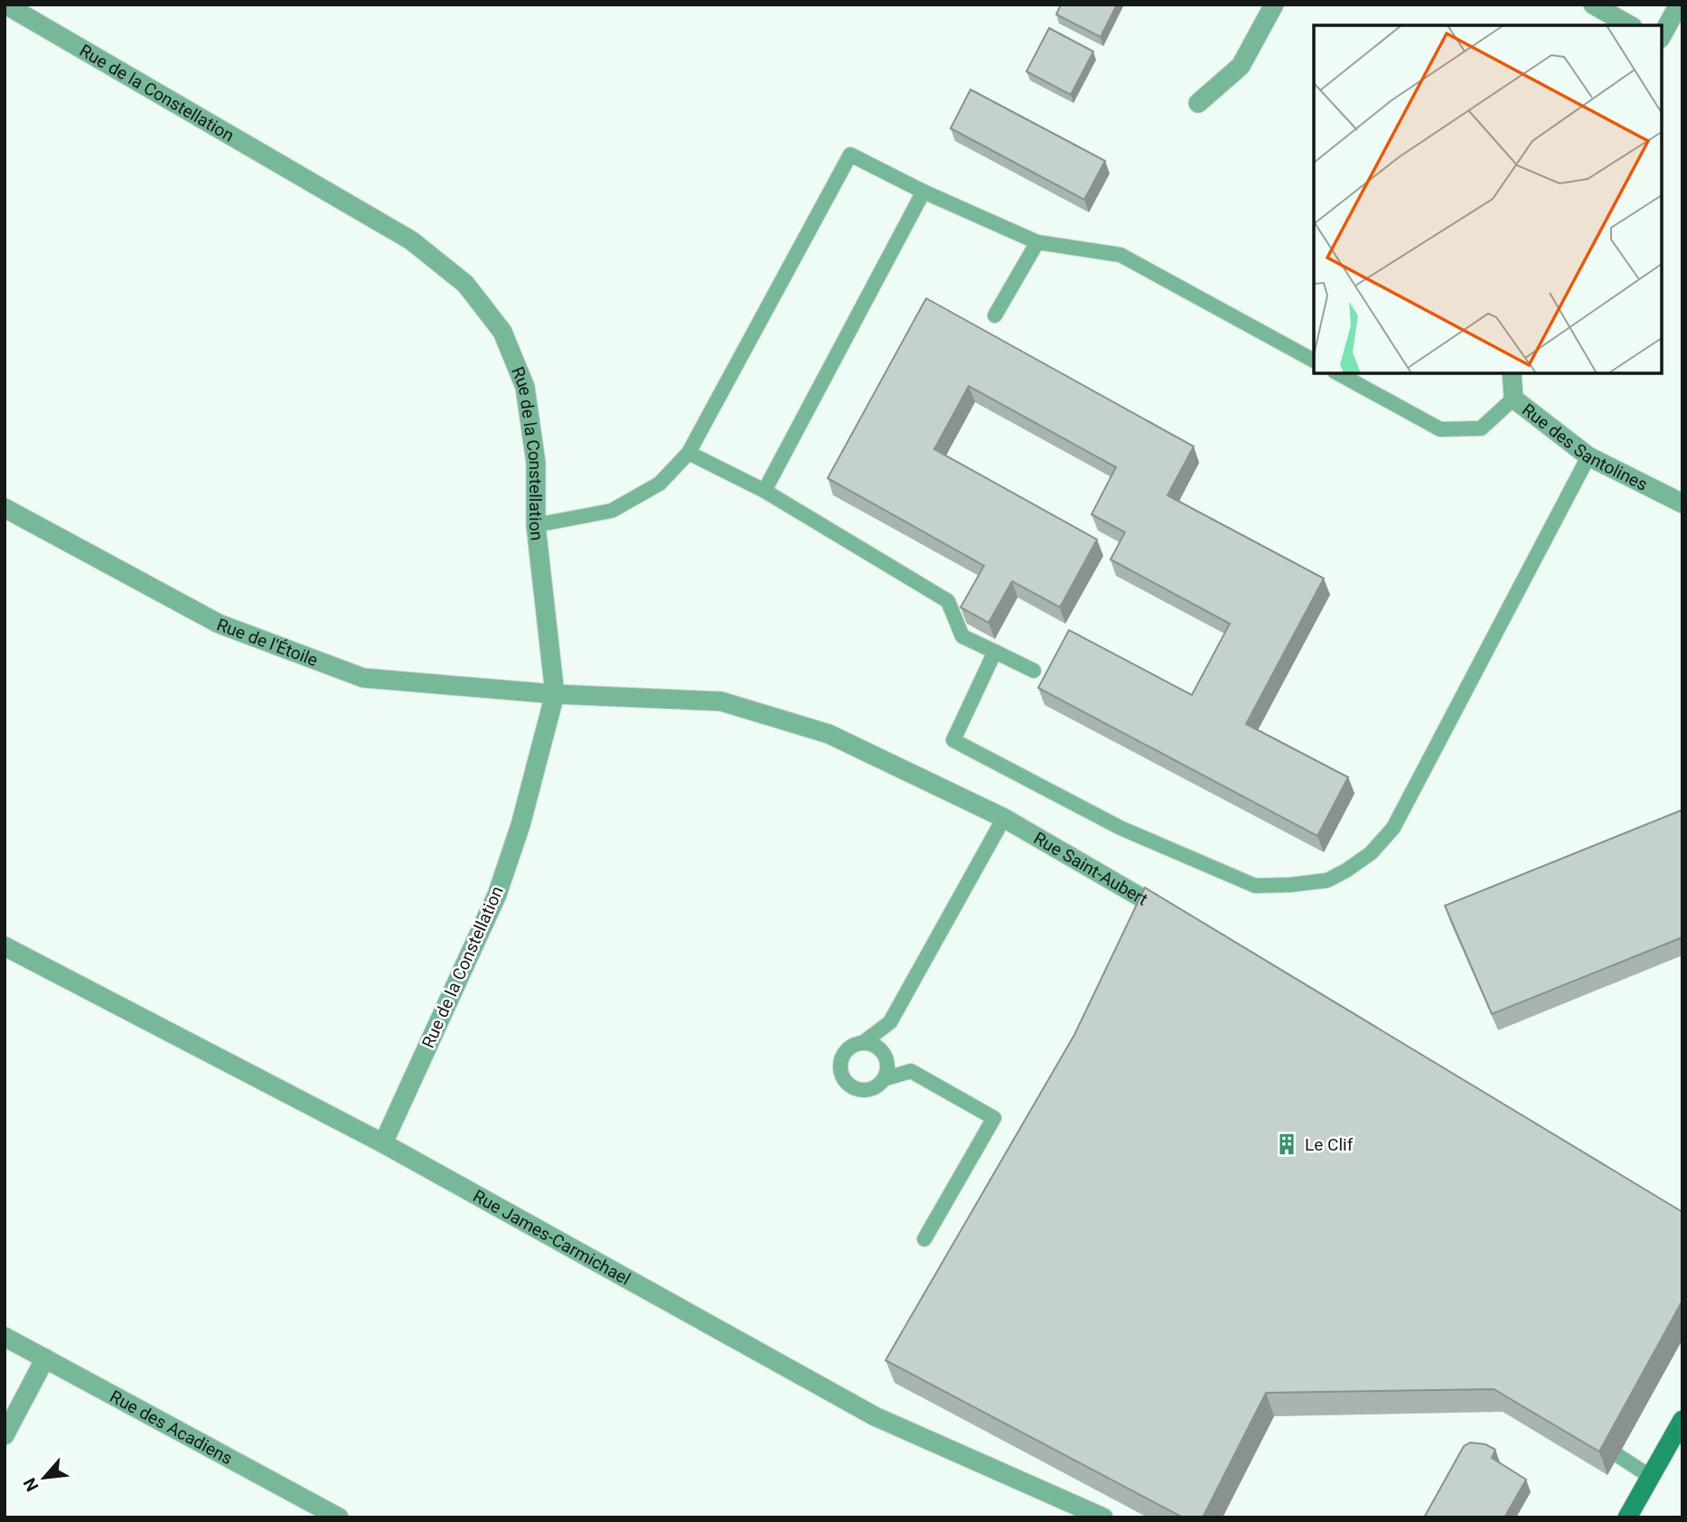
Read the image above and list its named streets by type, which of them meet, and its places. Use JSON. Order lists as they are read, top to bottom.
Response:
{
  "streets": {
    "street": [
      "Rue de la Constellation",
      "Rue des Santolines",
      "Rue de l'Étoile",
      "Rue Saint-Aubert",
      "Rue James-Carmichael",
      "Rue des Acadiens"
    ]
  },
  "crossings": [
    ["Rue de la Constellation", "Rue de l'Étoile"],
    ["Rue de la Constellation", "Rue Saint-Aubert"],
    ["Rue de la Constellation", "Rue James-Carmichael"],
    ["Rue de l'Étoile", "Rue Saint-Aubert"]
  ],
  "places": {
    "building": ["Le Clif"]
  },
  "north": "bottom left"
}
